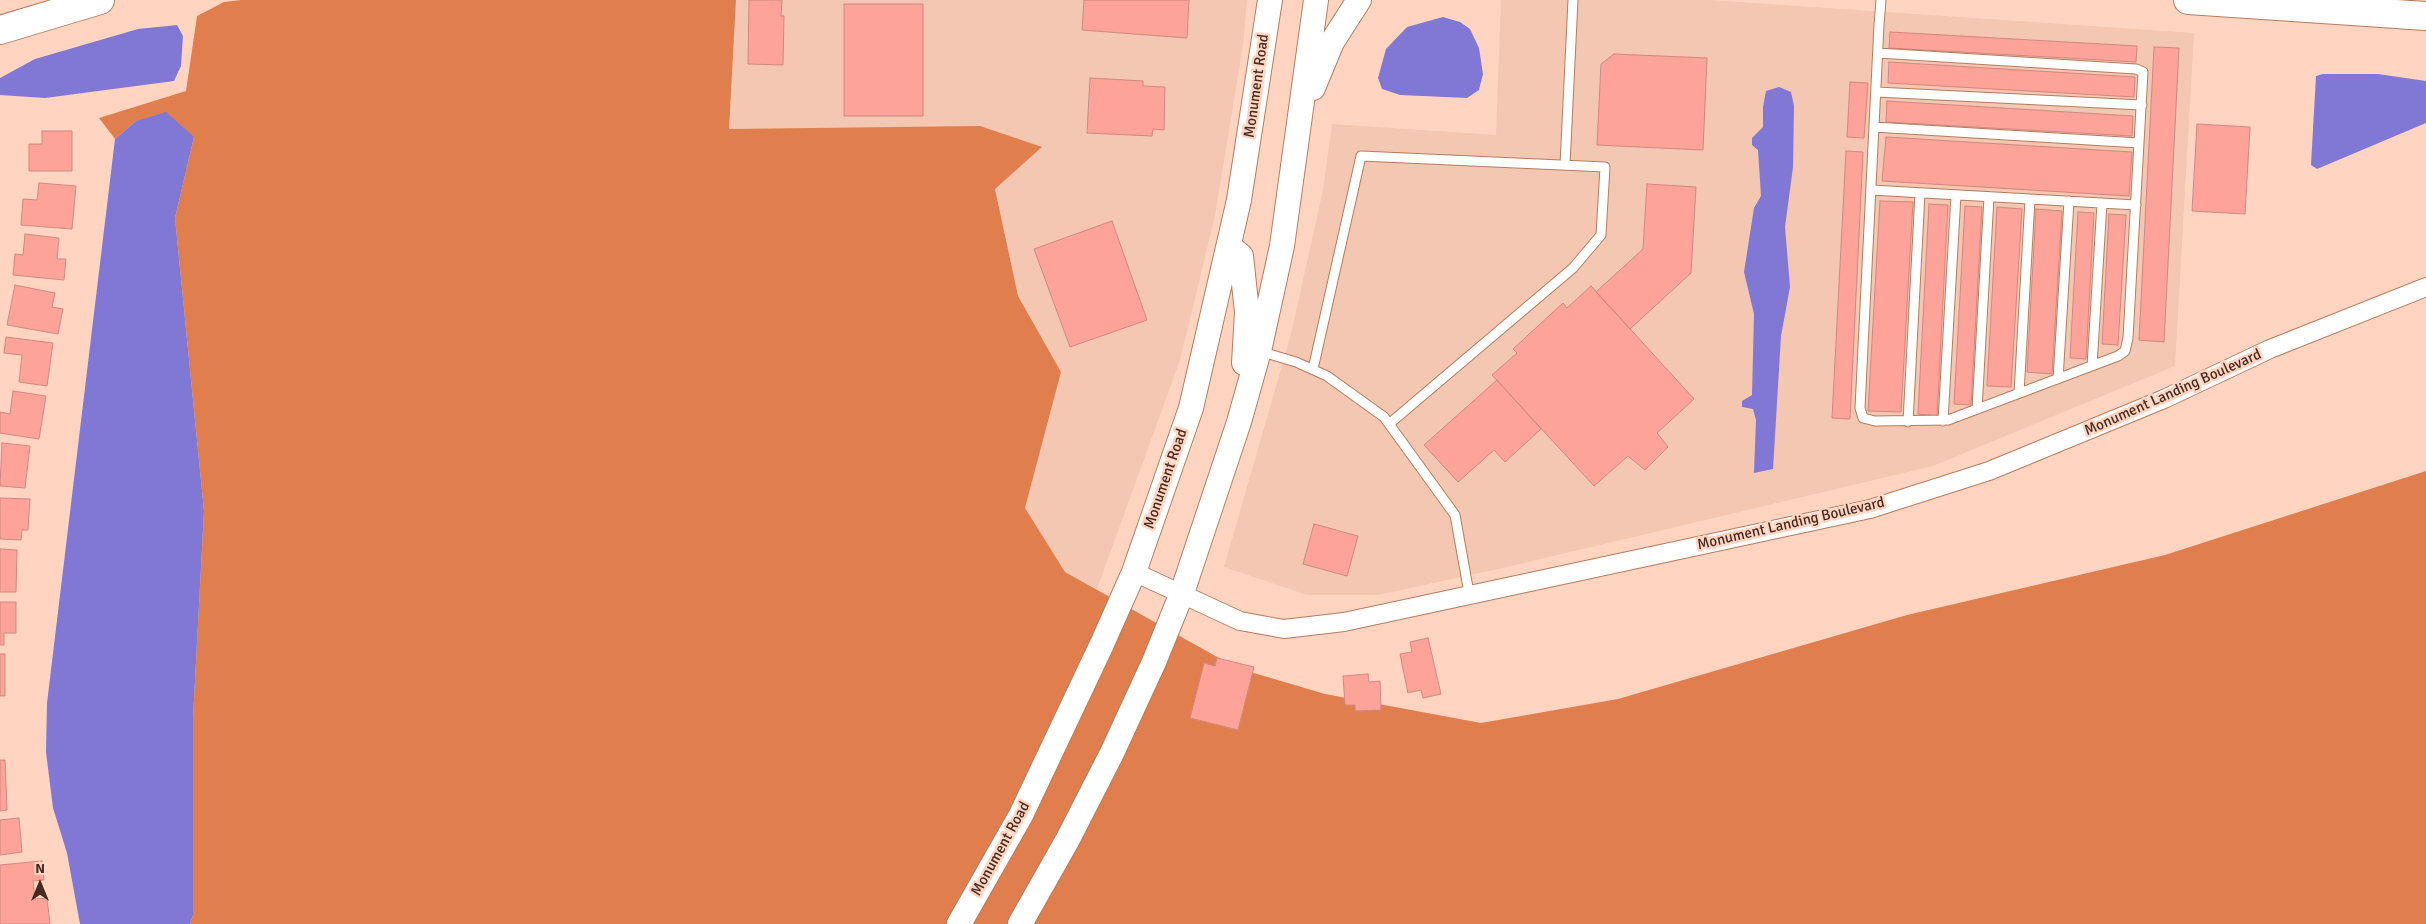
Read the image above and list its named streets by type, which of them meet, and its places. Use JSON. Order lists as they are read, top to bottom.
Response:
{
  "streets": {
    "main road": ["Monument Road"],
    "street": ["Monument Landing Boulevard"]
  },
  "crossings": [
    ["Monument Road", "Monument Landing Boulevard"]
  ],
  "north": "top"
}
